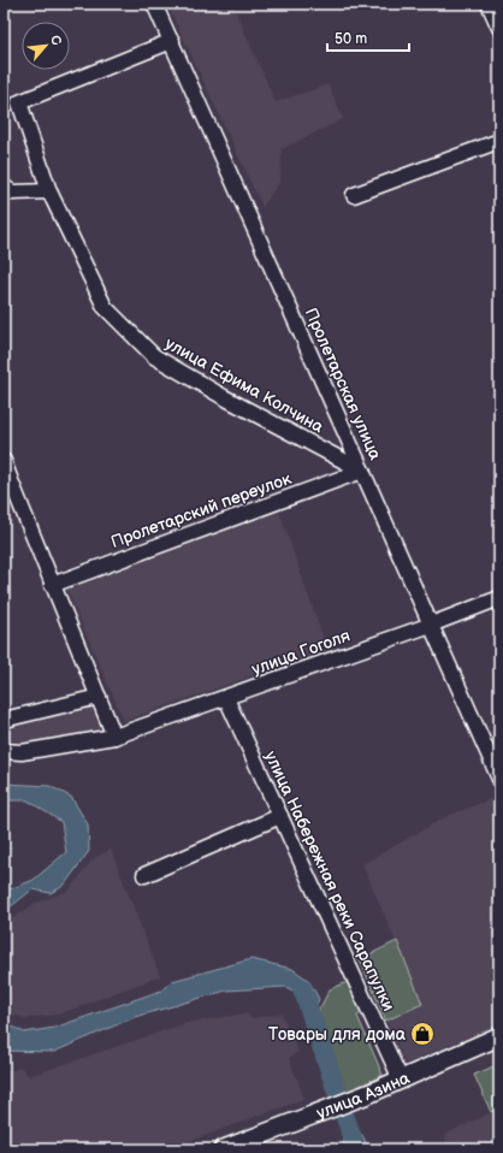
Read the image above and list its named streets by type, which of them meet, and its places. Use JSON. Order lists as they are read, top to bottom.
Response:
{
  "streets": {
    "main road": ["улица Азина"],
    "street": [
      "Пролетарская улица",
      "улица Ефима Колчина",
      "Пролетарский переулок",
      "улица Гоголя",
      "улица Набережная реки Сарапулки"
    ]
  },
  "crossings": [
    ["Пролетарская улица", "улица Ефима Колчина"],
    ["Пролетарская улица", "Пролетарский переулок"],
    ["Пролетарская улица", "улица Гоголя"],
    ["улица Ефима Колчина", "Пролетарский переулок"],
    ["улица Гоголя", "улица Набережная реки Сарапулки"],
    ["улица Набережная реки Сарапулки", "улица Азина"]
  ],
  "places": {
    "shop": ["Товары для дома"]
  },
  "scale_bar": "50 m",
  "north": "top right"
}
